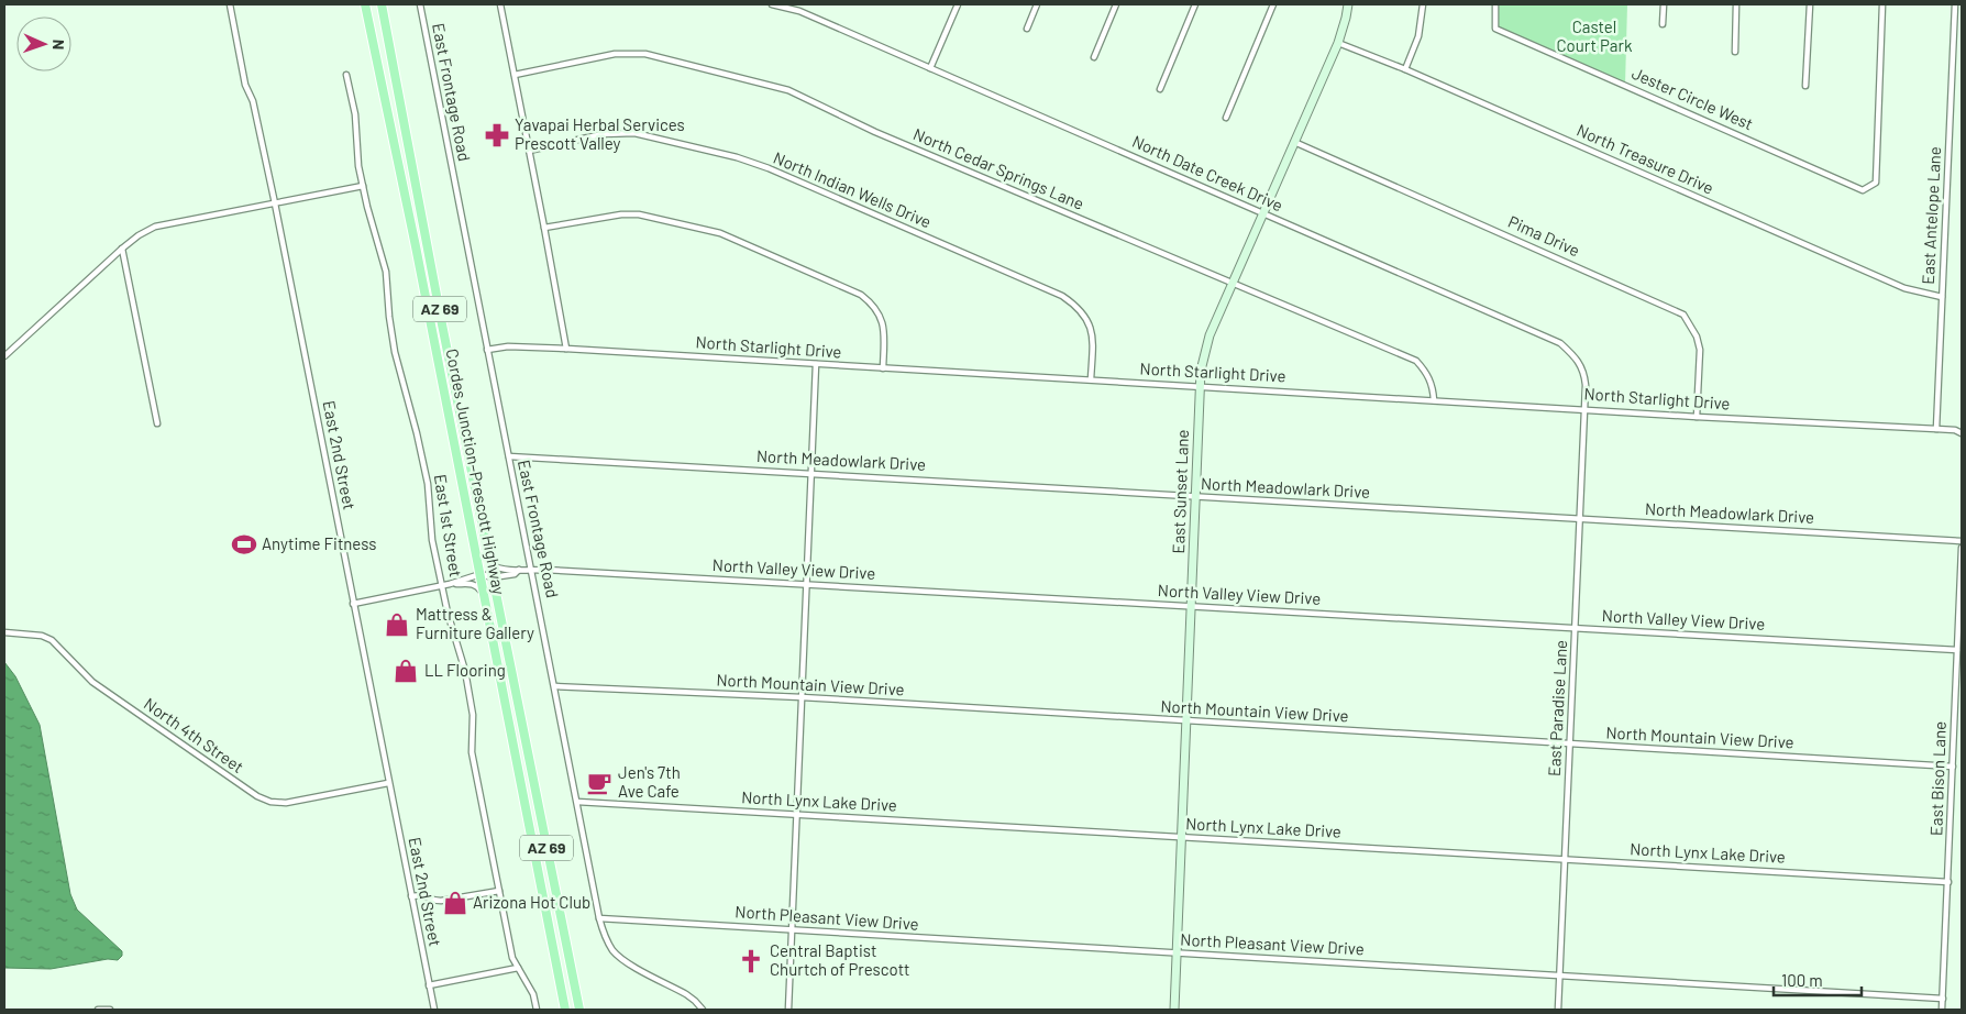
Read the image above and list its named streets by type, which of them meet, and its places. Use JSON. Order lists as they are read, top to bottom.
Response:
{
  "streets": {
    "main road": ["AZ 69", "Cordes Junction–Prescott Highway"],
    "street": [
      "East Frontage Road",
      "Jester Circle West",
      "North Treasure Drive",
      "North Cedar Springs Lane",
      "North Date Creek Drive",
      "North Indian Wells Drive",
      "East Antelope Lane",
      "Pima Drive",
      "North Starlight Drive",
      "East 2nd Street",
      "North Meadowlark Drive",
      "East Sunset Lane",
      "East 1st Street",
      "North Valley View Drive",
      "North Mountain View Drive",
      "East Paradise Lane",
      "North 4th Street",
      "East Bison Lane",
      "North Lynx Lake Drive",
      "North Pleasant View Drive"
    ]
  },
  "crossings": [
    ["East Frontage Road", "North Starlight Drive"],
    ["East Frontage Road", "North Meadowlark Drive"],
    ["East Frontage Road", "North Valley View Drive"],
    ["East Frontage Road", "North Mountain View Drive"],
    ["East Frontage Road", "North Lynx Lake Drive"],
    ["East Frontage Road", "North Pleasant View Drive"],
    ["North Treasure Drive", "East Antelope Lane"],
    ["North Treasure Drive", "East Sunset Lane"],
    ["North Cedar Springs Lane", "North Starlight Drive"],
    ["North Cedar Springs Lane", "East Sunset Lane"],
    ["North Date Creek Drive", "North Starlight Drive"],
    ["North Date Creek Drive", "East Sunset Lane"],
    ["North Date Creek Drive", "East Paradise Lane"],
    ["North Indian Wells Drive", "North Starlight Drive"],
    ["East Antelope Lane", "North Starlight Drive"],
    ["Pima Drive", "North Starlight Drive"],
    ["Pima Drive", "East Sunset Lane"],
    ["North Starlight Drive", "East Sunset Lane"],
    ["North Starlight Drive", "East Paradise Lane"],
    ["East 2nd Street", "North 4th Street"],
    ["North Meadowlark Drive", "East Sunset Lane"],
    ["North Meadowlark Drive", "East Paradise Lane"],
    ["Cordes Junction–Prescott Highway", "North Valley View Drive"],
    ["East Sunset Lane", "North Valley View Drive"],
    ["East Sunset Lane", "North Mountain View Drive"],
    ["East Sunset Lane", "North Lynx Lake Drive"],
    ["East Sunset Lane", "North Pleasant View Drive"],
    ["North Valley View Drive", "East Paradise Lane"],
    ["North Valley View Drive", "East Bison Lane"],
    ["North Mountain View Drive", "East Paradise Lane"],
    ["North Mountain View Drive", "East Bison Lane"],
    ["East Paradise Lane", "North Lynx Lake Drive"],
    ["East Paradise Lane", "North Pleasant View Drive"],
    ["East Bison Lane", "North Lynx Lake Drive"],
    ["East Bison Lane", "North Pleasant View Drive"]
  ],
  "parks": ["Castel Court Park"],
  "places": {
    "pharmacy": ["Yavapai Herbal Services Prescott Valley"],
    "sports": ["Anytime Fitness"],
    "shop": ["Mattress & Furniture Gallery", "LL Flooring", "Arizona Hot Club"],
    "cafe": ["Jen's 7th Ave Cafe"],
    "church": ["Central Baptist Churtch of Prescott"]
  },
  "scale_bar": "100 m",
  "north": "right"
}
